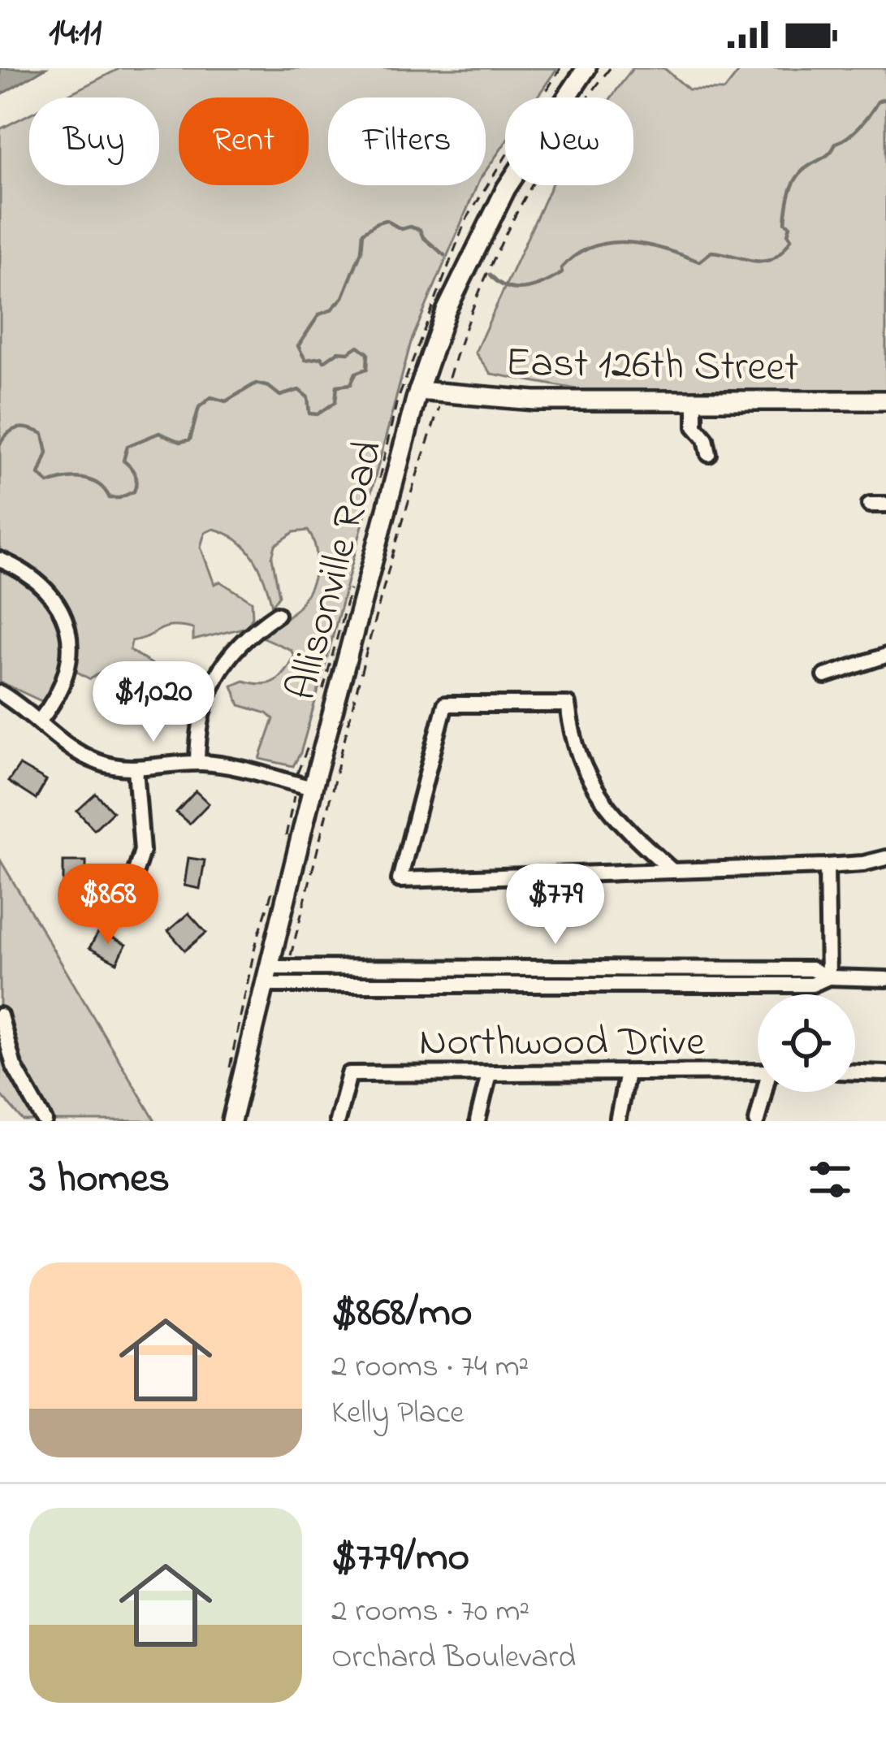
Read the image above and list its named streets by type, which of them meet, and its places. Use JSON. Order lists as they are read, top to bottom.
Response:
{
  "streets": {
    "main road": ["East 126th Street", "Allisonville Road"],
    "street": ["Northwood Drive"]
  },
  "crossings": [
    ["East 126th Street", "Allisonville Road"]
  ],
  "page": {
    "status": "14:11",
    "chip": [
      "Buy",
      "Rent",
      "Filters",
      "New"
    ],
    "price": ["$1,020", "$868", "$779"],
    "heading": "3 homes",
    "list": [
      {
        "name": "$868/mo",
        "note": "2 rooms · 74 m² · Kelly Place"
      },
      {
        "name": "$779/mo",
        "note": "2 rooms · 70 m² · Orchard Boulevard"
      }
    ]
  }
}
